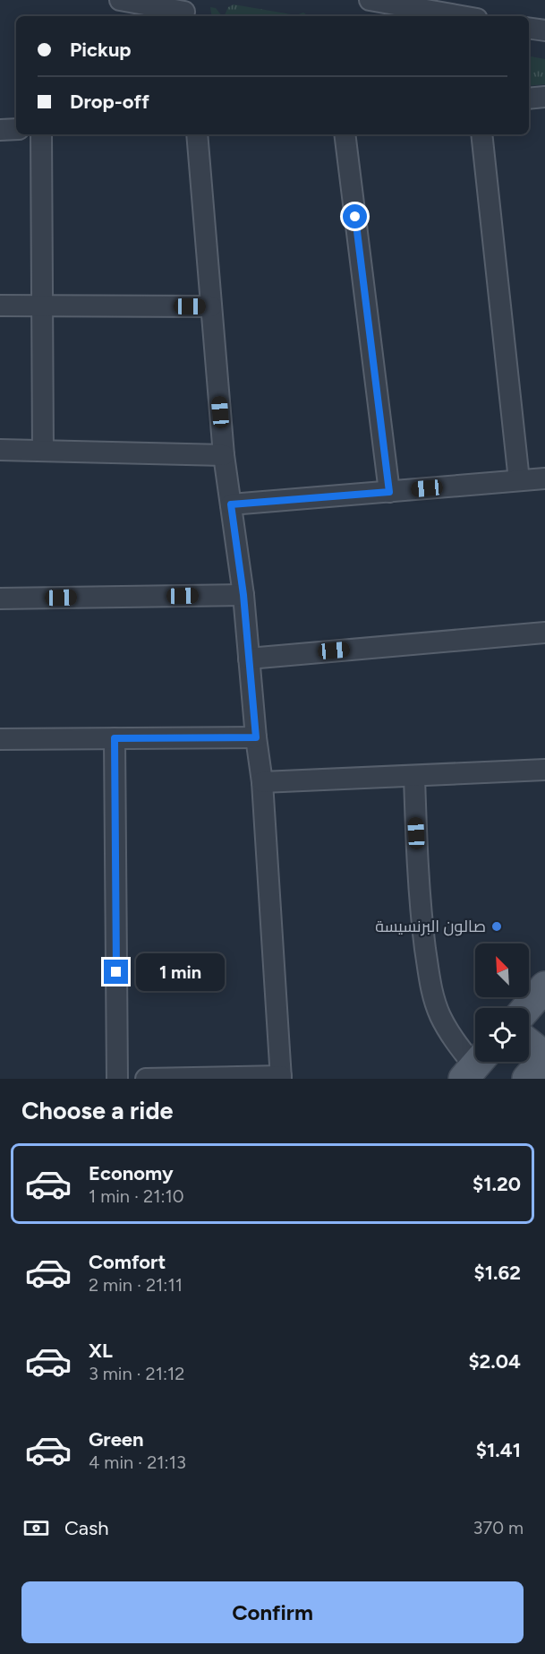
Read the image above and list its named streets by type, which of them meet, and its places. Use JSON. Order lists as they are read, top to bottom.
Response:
{
  "places": ["صالون البرنسيسة"],
  "north": "top left",
  "page": {
    "banner": ["Pickup", "Drop-off"],
    "bubble": "1 min",
    "heading": "Choose a ride",
    "list": [
      {
        "name": "Economy",
        "note": "1 min · 21:10",
        "value": "$1.20"
      },
      {
        "name": "Comfort",
        "note": "2 min · 21:11",
        "value": "$1.62"
      },
      {
        "name": "XL",
        "note": "3 min · 21:12",
        "value": "$2.04"
      },
      {
        "name": "Green",
        "note": "4 min · 21:13",
        "value": "$1.41"
      }
    ],
    "pay": ["Cash", "370 m"],
    "buttons": "Confirm"
  }
}
